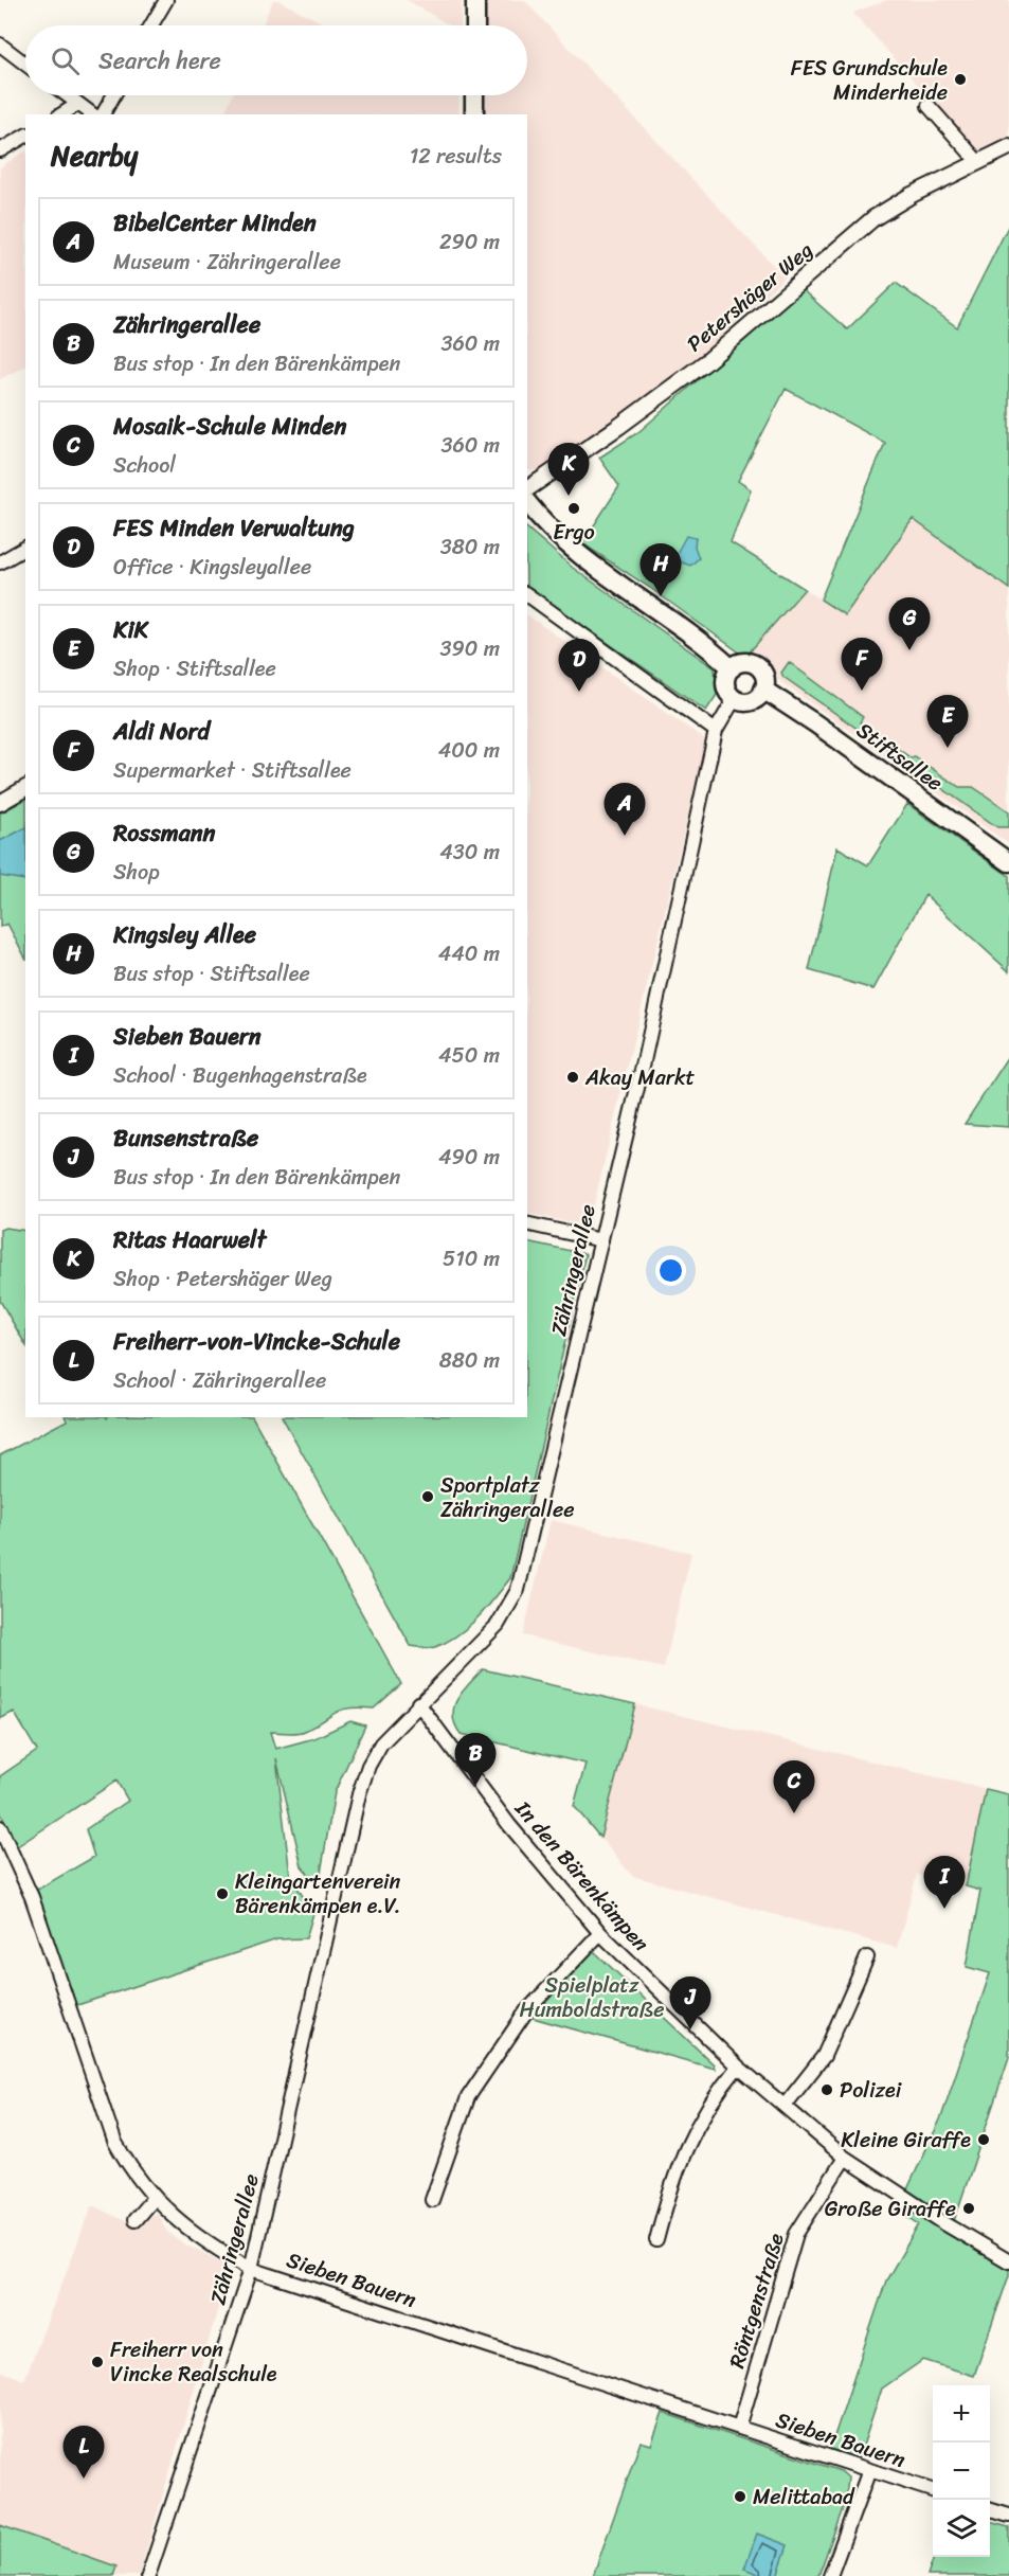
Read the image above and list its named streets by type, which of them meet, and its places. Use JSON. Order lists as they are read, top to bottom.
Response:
{
  "streets": {
    "main road": ["Stiftsallee"],
    "street": [
      "Petershäger Weg",
      "Zähringerallee",
      "In den Bärenkämpen",
      "Sieben Bauern",
      "Röntgenstraße"
    ]
  },
  "crossings": [
    ["Stiftsallee", "Zähringerallee"],
    ["Zähringerallee", "In den Bärenkämpen"],
    ["Zähringerallee", "Sieben Bauern"],
    ["In den Bärenkämpen", "Röntgenstraße"],
    ["Sieben Bauern", "Röntgenstraße"]
  ],
  "parks": ["Spielplatz Humboldstraße"],
  "places": [
    "FES Grundschule Minderheide",
    "Ergo",
    "Akay Markt",
    "Sportplatz Zähringerallee",
    "Kleingartenverein Bärenkämpen e.V.",
    "Polizei",
    "Kleine Giraffe",
    "Große Giraffe",
    "Freiherr von Vincke Realschule",
    "Melittabad"
  ],
  "page": {
    "search": "Search here",
    "heading": ["Nearby", "12 results"],
    "list": [
      {
        "mark": "A",
        "name": "BibelCenter Minden",
        "note": "Museum · Zähringerallee",
        "value": "290 m"
      },
      {
        "mark": "B",
        "name": "Zähringerallee",
        "note": "Bus stop · In den Bärenkämpen",
        "value": "360 m"
      },
      {
        "mark": "C",
        "name": "Mosaik-Schule Minden",
        "note": "School",
        "value": "360 m"
      },
      {
        "mark": "D",
        "name": "FES Minden Verwaltung",
        "note": "Office · Kingsleyallee",
        "value": "380 m"
      },
      {
        "mark": "E",
        "name": "KiK",
        "note": "Shop · Stiftsallee",
        "value": "390 m"
      },
      {
        "mark": "F",
        "name": "Aldi Nord",
        "note": "Supermarket · Stiftsallee",
        "value": "400 m"
      },
      {
        "mark": "G",
        "name": "Rossmann",
        "note": "Shop",
        "value": "430 m"
      },
      {
        "mark": "H",
        "name": "Kingsley Allee",
        "note": "Bus stop · Stiftsallee",
        "value": "440 m"
      },
      {
        "mark": "I",
        "name": "Sieben Bauern",
        "note": "School · Bugenhagenstraße",
        "value": "450 m"
      },
      {
        "mark": "J",
        "name": "Bunsenstraße",
        "note": "Bus stop · In den Bärenkämpen",
        "value": "490 m"
      },
      {
        "mark": "K",
        "name": "Ritas Haarwelt",
        "note": "Shop · Petershäger Weg",
        "value": "510 m"
      },
      {
        "mark": "L",
        "name": "Freiherr-von-Vincke-Schule",
        "note": "School · Zähringerallee",
        "value": "880 m"
      }
    ],
    "pins": [
      "K",
      "H",
      "G",
      "F",
      "D",
      "E",
      "A",
      "B",
      "C",
      "I",
      "J",
      "L"
    ],
    "map_buttons": ["+", "−"]
  }
}
